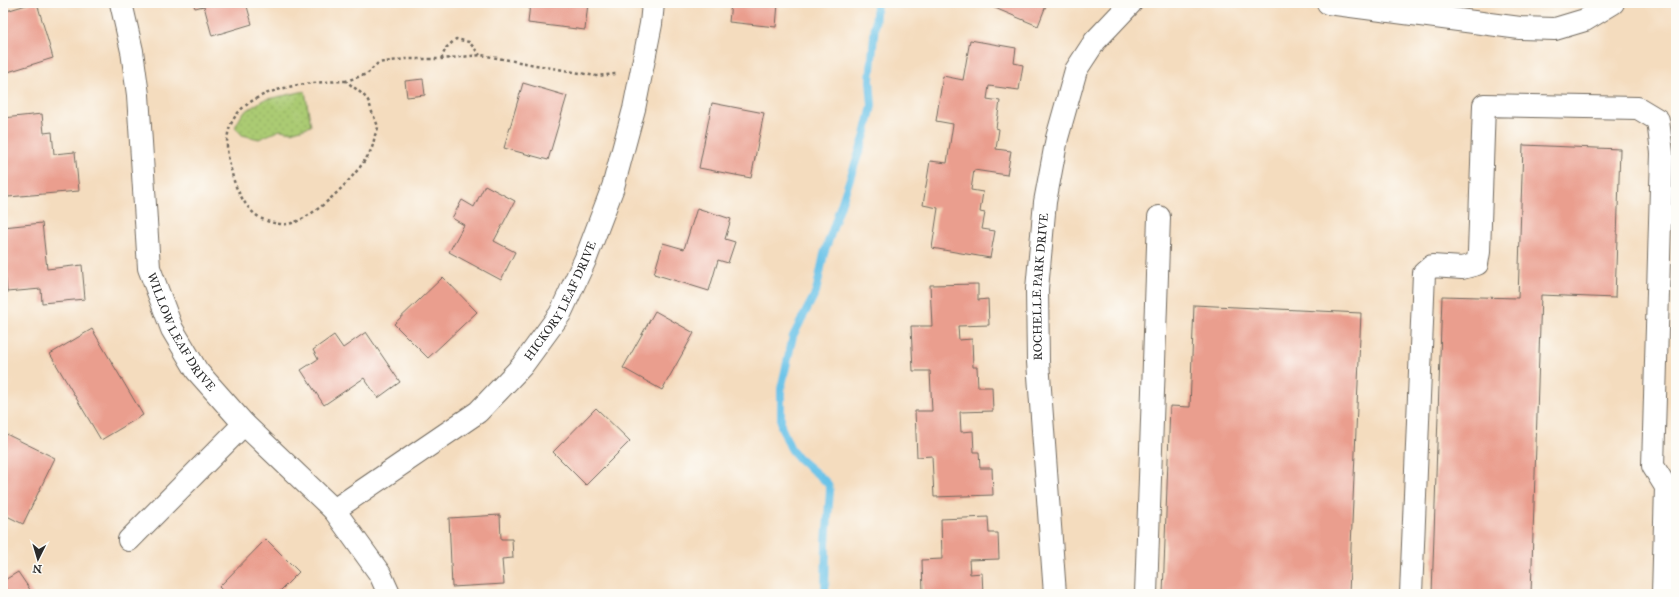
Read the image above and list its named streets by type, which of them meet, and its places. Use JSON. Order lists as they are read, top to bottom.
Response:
{
  "streets": {
    "street": ["ROCHELLE PARK DRIVE", "HICKORY LEAF DRIVE", "WILLOW LEAF DRIVE"]
  },
  "crossings": [
    ["HICKORY LEAF DRIVE", "WILLOW LEAF DRIVE"]
  ],
  "north": "bottom"
}
